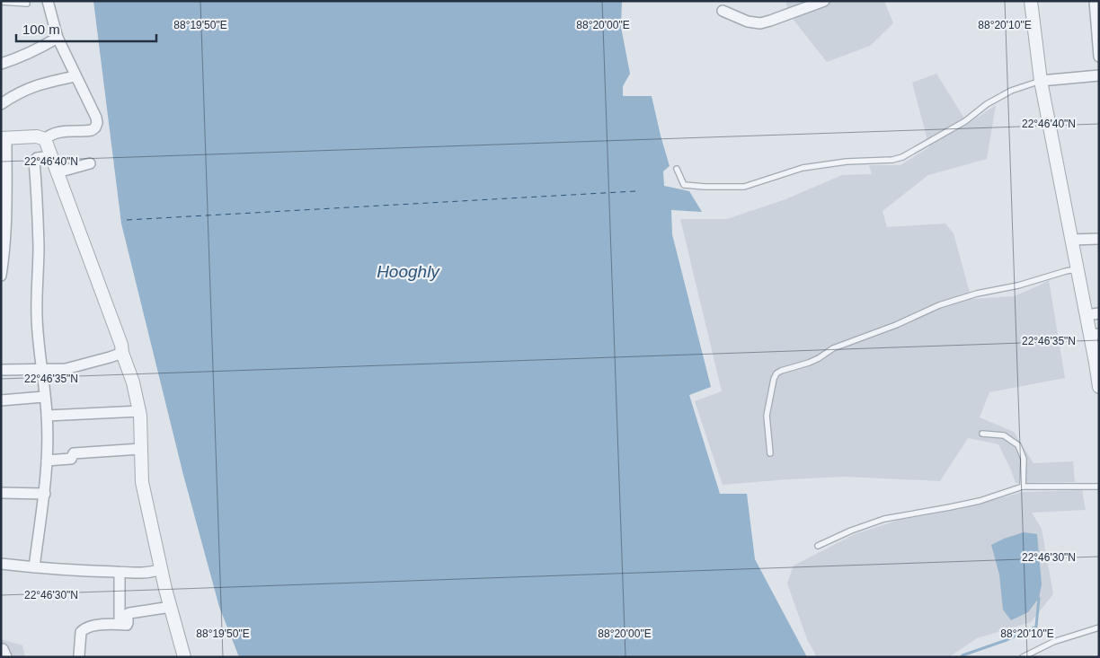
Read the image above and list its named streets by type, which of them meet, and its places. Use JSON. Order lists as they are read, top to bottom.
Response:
{
  "water": ["Hooghly"],
  "scale_bar": "100 m",
  "coordinates": [
    "88°19'50\"E",
    "88°20'00\"E",
    "88°20'10\"E",
    "22°46'40\"N",
    "22°46'35\"N",
    "22°46'30\"N"
  ]
}
